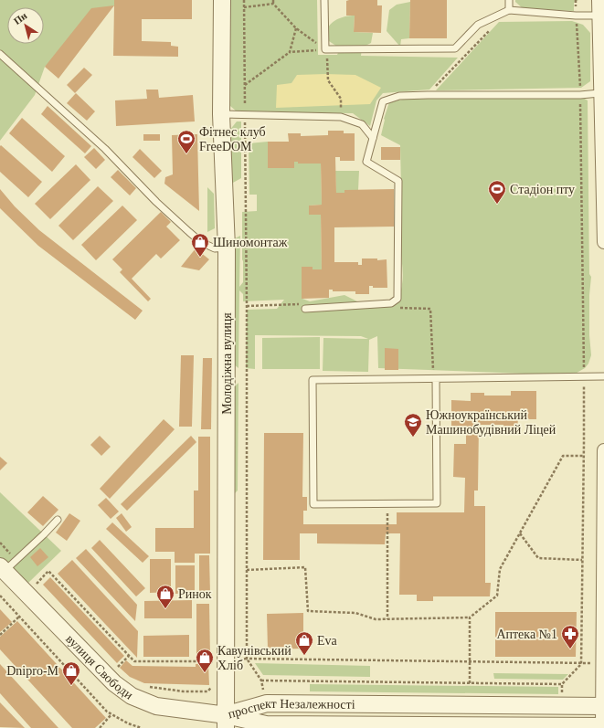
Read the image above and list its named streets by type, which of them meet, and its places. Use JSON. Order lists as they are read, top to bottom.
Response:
{
  "streets": {
    "street": ["Молодіжна вулиця", "вулиця Свободи", "проспект Незалежності"]
  },
  "crossings": [
    ["Молодіжна вулиця", "вулиця Свободи"],
    ["Молодіжна вулиця", "проспект Незалежності"],
    ["вулиця Свободи", "проспект Незалежності"]
  ],
  "places": {
    "sports": ["Фітнес клуб FreeDOM", "Стадіон пту"],
    "shop": [
      "Шиномонтаж",
      "Ринок",
      "Eva",
      "Кавунівський Хліб",
      "Dnipro-M"
    ],
    "school or university": ["Южноукраїнський Машинобудівний Ліцей"],
    "pharmacy": ["Аптека №1"]
  },
  "north": "top left"
}
